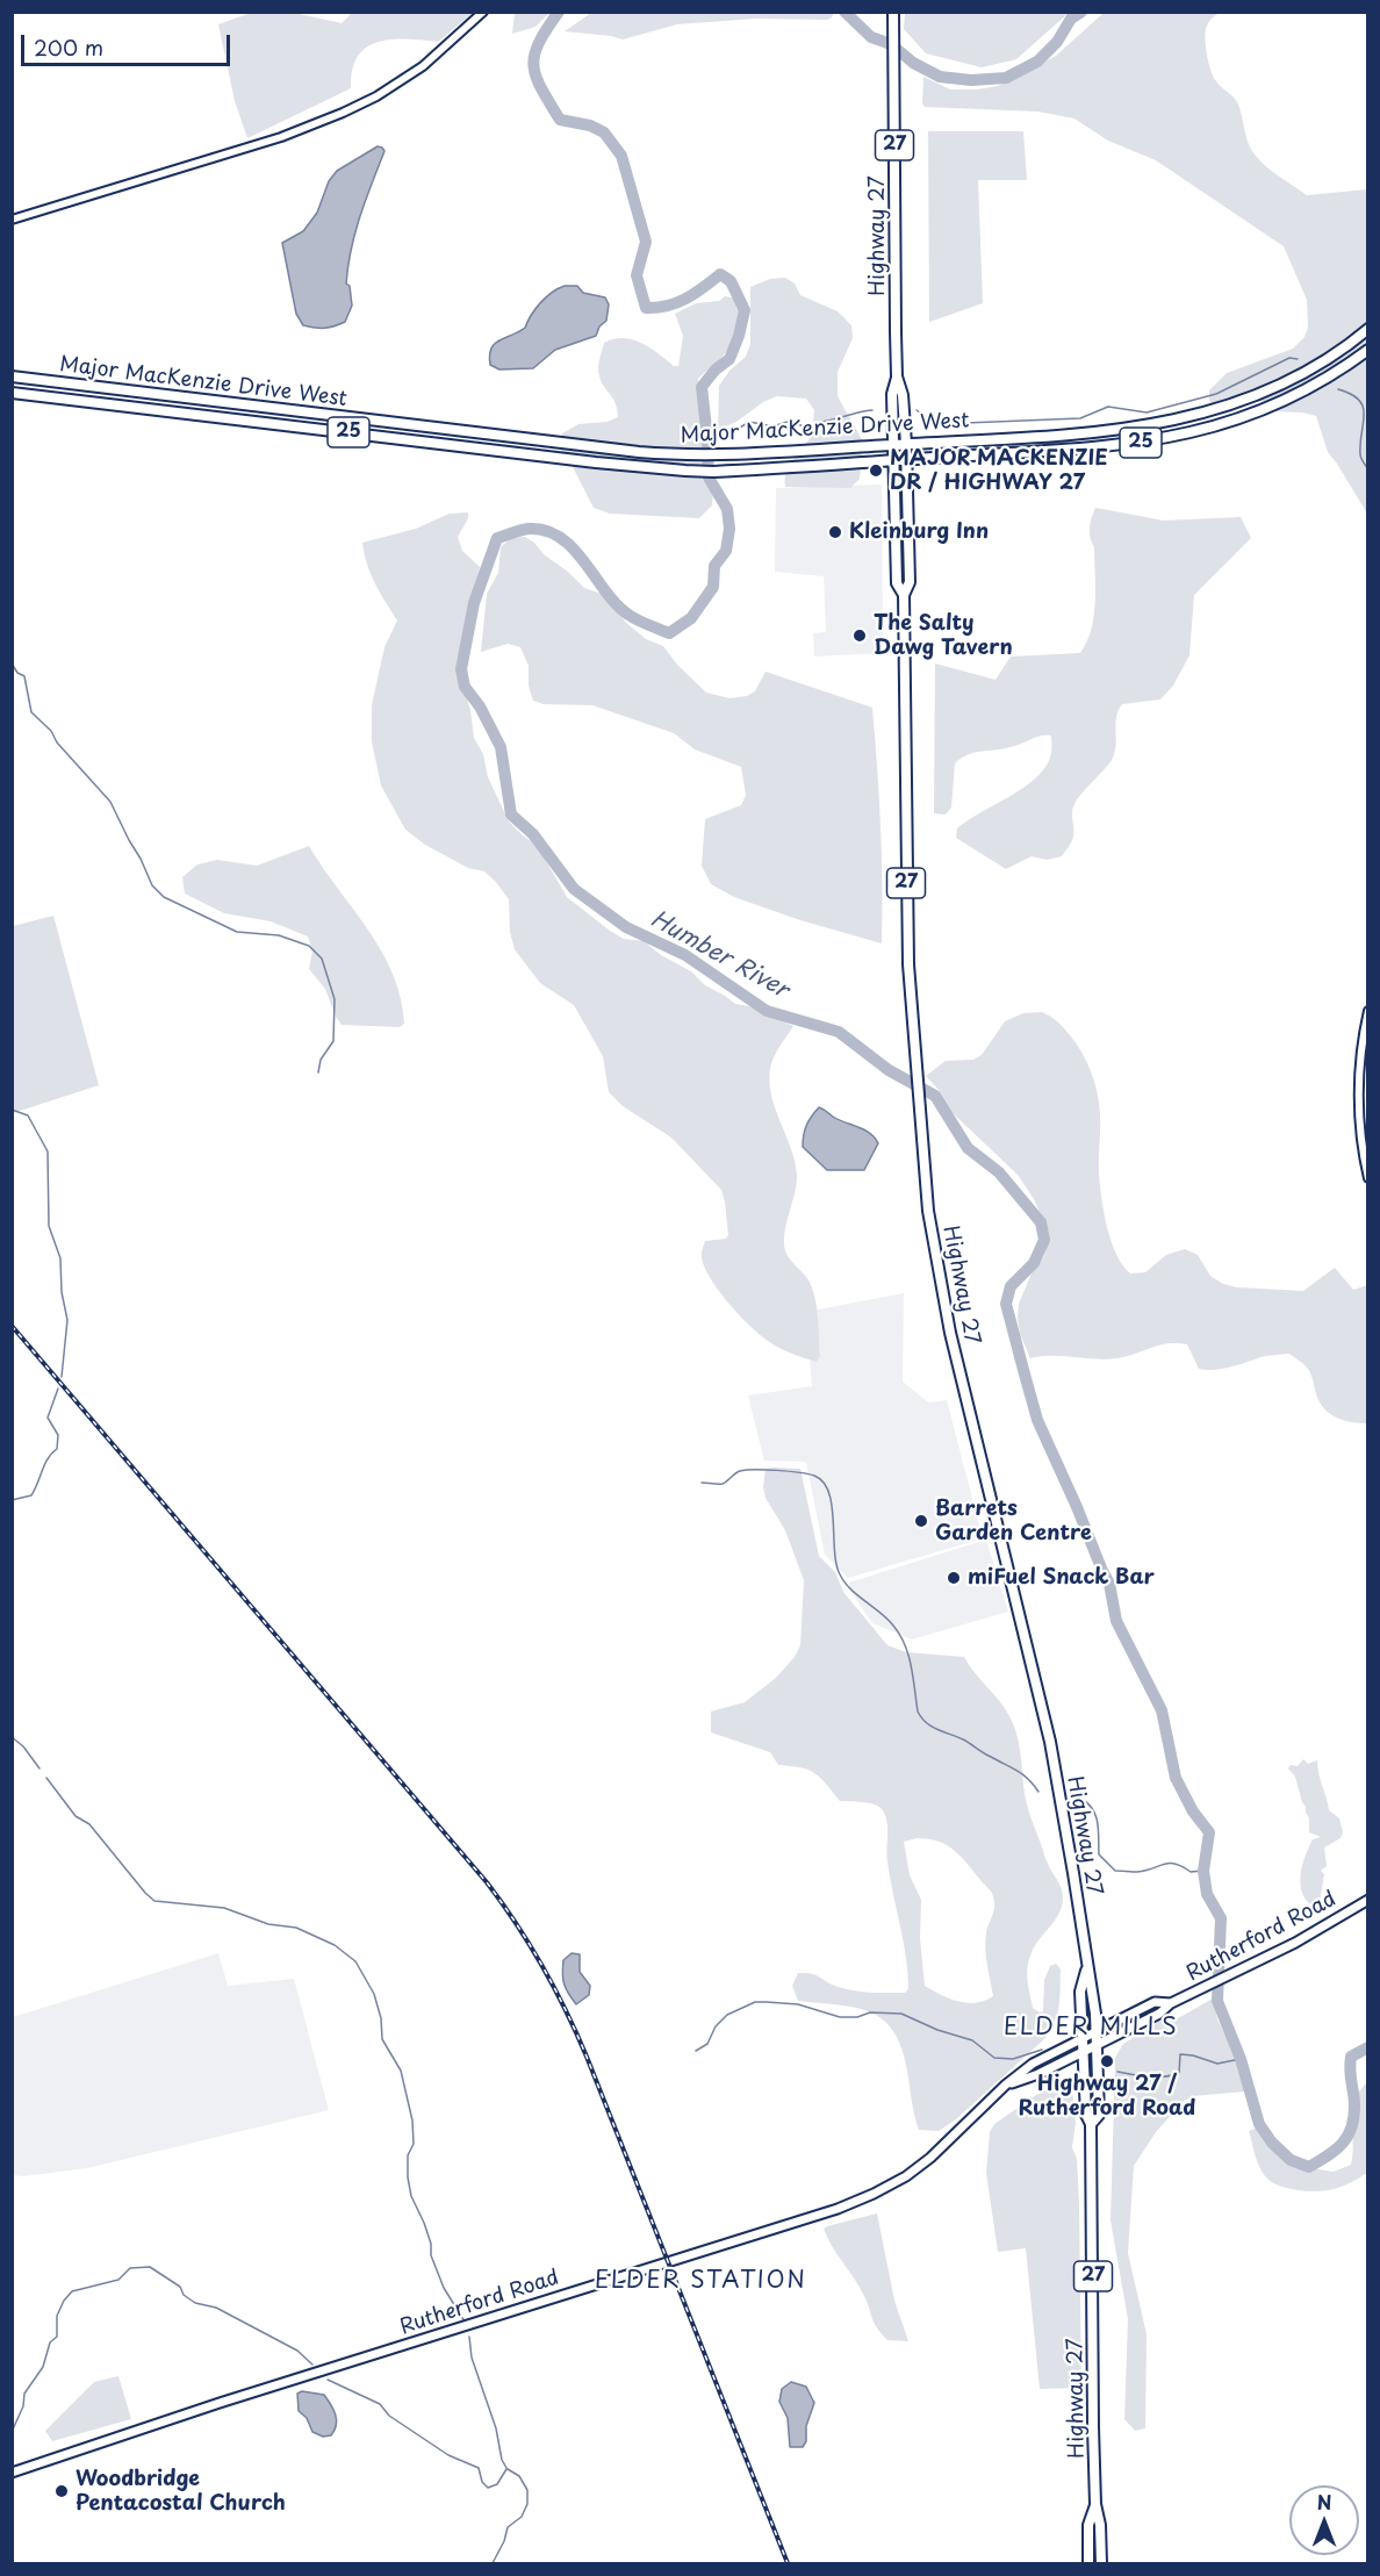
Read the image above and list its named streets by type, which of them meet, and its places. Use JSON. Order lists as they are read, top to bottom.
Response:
{
  "streets": {
    "main road": [
      "27",
      "Highway 27",
      "Major MacKenzie Drive West",
      "25",
      "Rutherford Road"
    ]
  },
  "crossings": [
    ["Highway 27", "Major MacKenzie Drive West"],
    ["Highway 27", "Rutherford Road"]
  ],
  "districts": ["ELDER MILLS", "ELDER STATION"],
  "water": ["Humber River"],
  "places": [
    "MAJOR MACKENZIE DR / HIGHWAY 27",
    "Kleinburg Inn",
    "The Salty Dawg Tavern",
    "Barrets Garden Centre",
    "miFuel Snack Bar",
    "Highway 27 / Rutherford Road",
    "Woodbridge Pentacostal Church"
  ],
  "scale_bar": "200 m",
  "north": "top"
}
